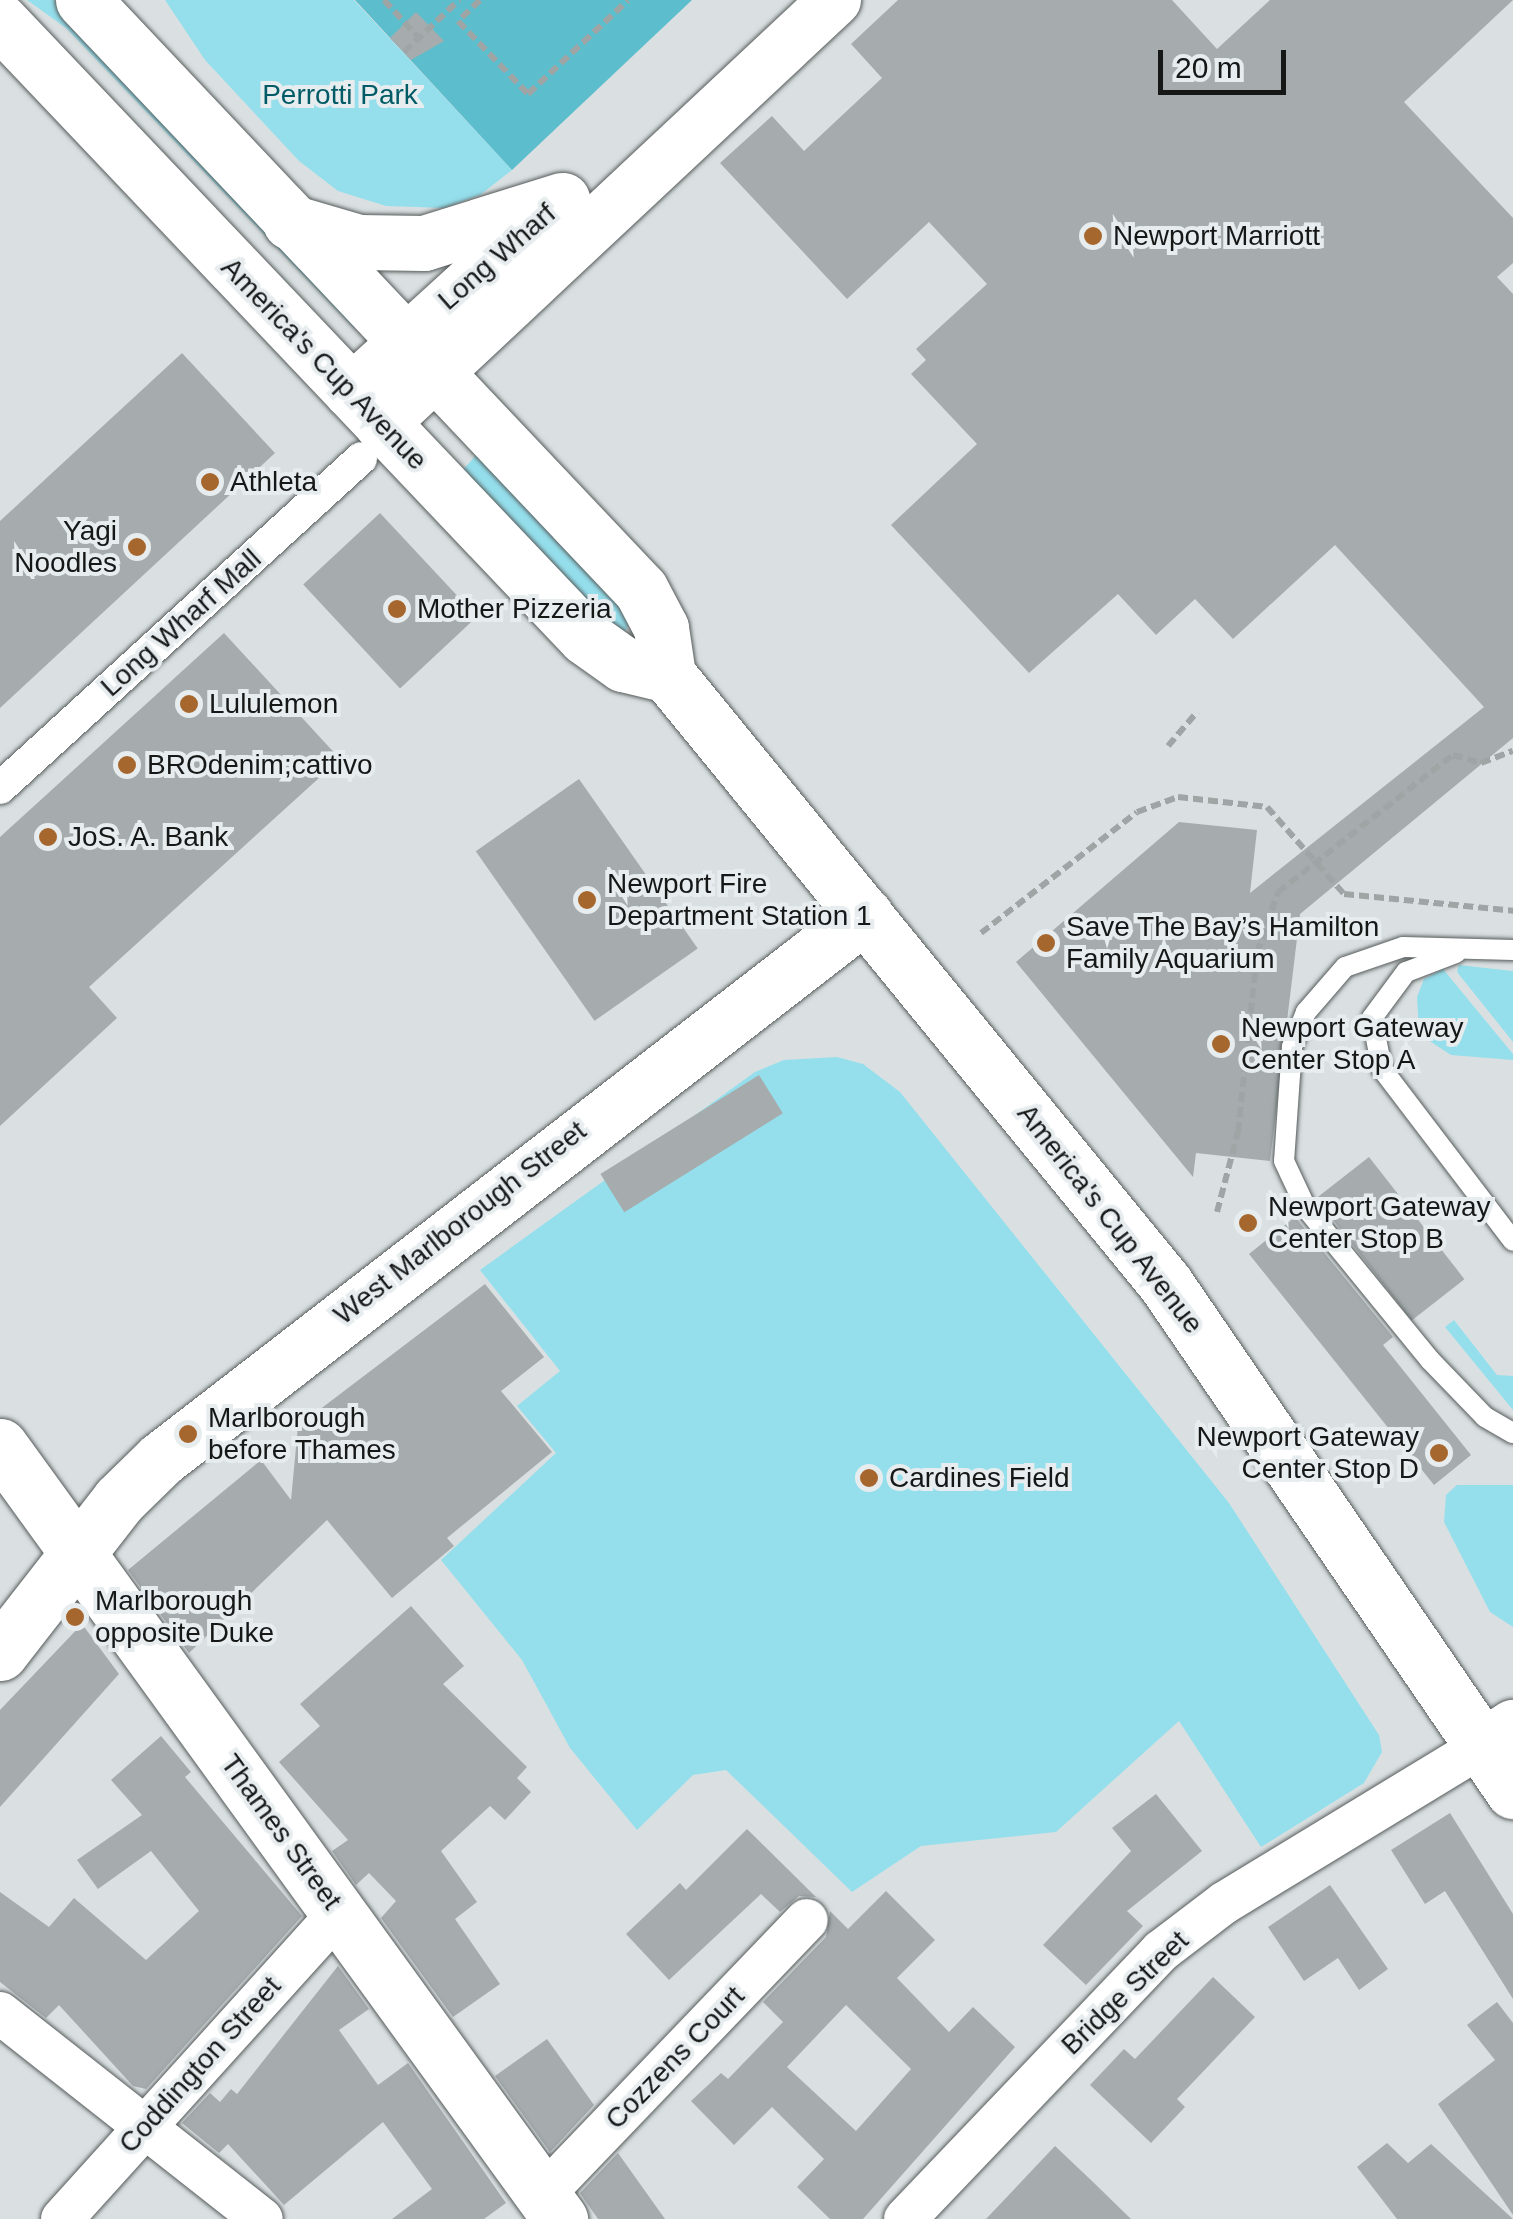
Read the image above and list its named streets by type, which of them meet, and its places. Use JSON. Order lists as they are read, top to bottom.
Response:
{
  "streets": {
    "main road": ["America's Cup Avenue", "West Marlborough Street", "Thames Street"],
    "street": [
      "Long Wharf",
      "Long Wharf Mall",
      "Bridge Street",
      "Cozzens Court",
      "Coddington Street"
    ]
  },
  "crossings": [
    ["Long Wharf", "America's Cup Avenue"],
    ["Long Wharf", "Long Wharf Mall"],
    ["America's Cup Avenue", "Long Wharf Mall"],
    ["America's Cup Avenue", "West Marlborough Street"],
    ["America's Cup Avenue", "Bridge Street"],
    ["West Marlborough Street", "Thames Street"],
    ["Thames Street", "Cozzens Court"],
    ["Thames Street", "Coddington Street"]
  ],
  "parks": ["Perrotti Park"],
  "places": [
    "Newport Marriott",
    "Athleta",
    "Yagi Noodles",
    "Mother Pizzeria",
    "Lululemon",
    "BROdenim;cattivo",
    "JoS. A. Bank",
    "Newport Fire Department Station 1",
    "Save The Bay’s Hamilton Family Aquarium",
    "Newport Gateway Center Stop A",
    "Newport Gateway Center Stop B",
    "Marlborough before Thames",
    "Newport Gateway Center Stop D",
    "Cardines Field",
    "Marlborough opposite Duke"
  ],
  "scale_bar": "20 m"
}
